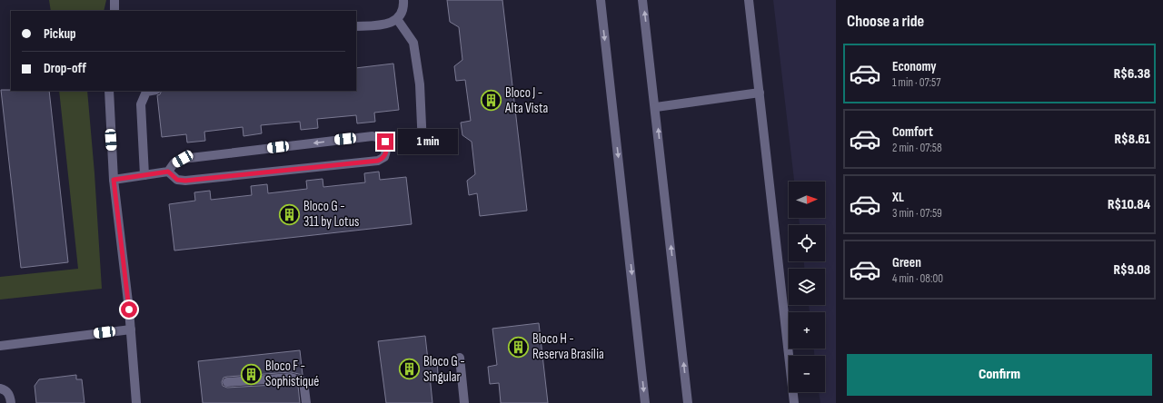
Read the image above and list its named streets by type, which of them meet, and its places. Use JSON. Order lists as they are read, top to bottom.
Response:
{
  "places": {
    "building": [
      "Bloco J - Alta Vista",
      "Bloco G - 311 by Lotus",
      "Bloco H - Reserva Brasília",
      "Bloco G - Singular",
      "Bloco F - Sophistiqué"
    ]
  },
  "north": "right",
  "page": {
    "heading": "Choose a ride",
    "banner": ["Pickup", "Drop-off"],
    "list": [
      {
        "name": "Economy",
        "note": "1 min · 07:57",
        "value": "R$6.38"
      },
      {
        "name": "Comfort",
        "note": "2 min · 07:58",
        "value": "R$8.61"
      },
      {
        "name": "XL",
        "note": "3 min · 07:59",
        "value": "R$10.84"
      },
      {
        "name": "Green",
        "note": "4 min · 08:00",
        "value": "R$9.08"
      }
    ],
    "bubble": "1 min",
    "map_buttons": ["+", "−"],
    "buttons": "Confirm"
  }
}
